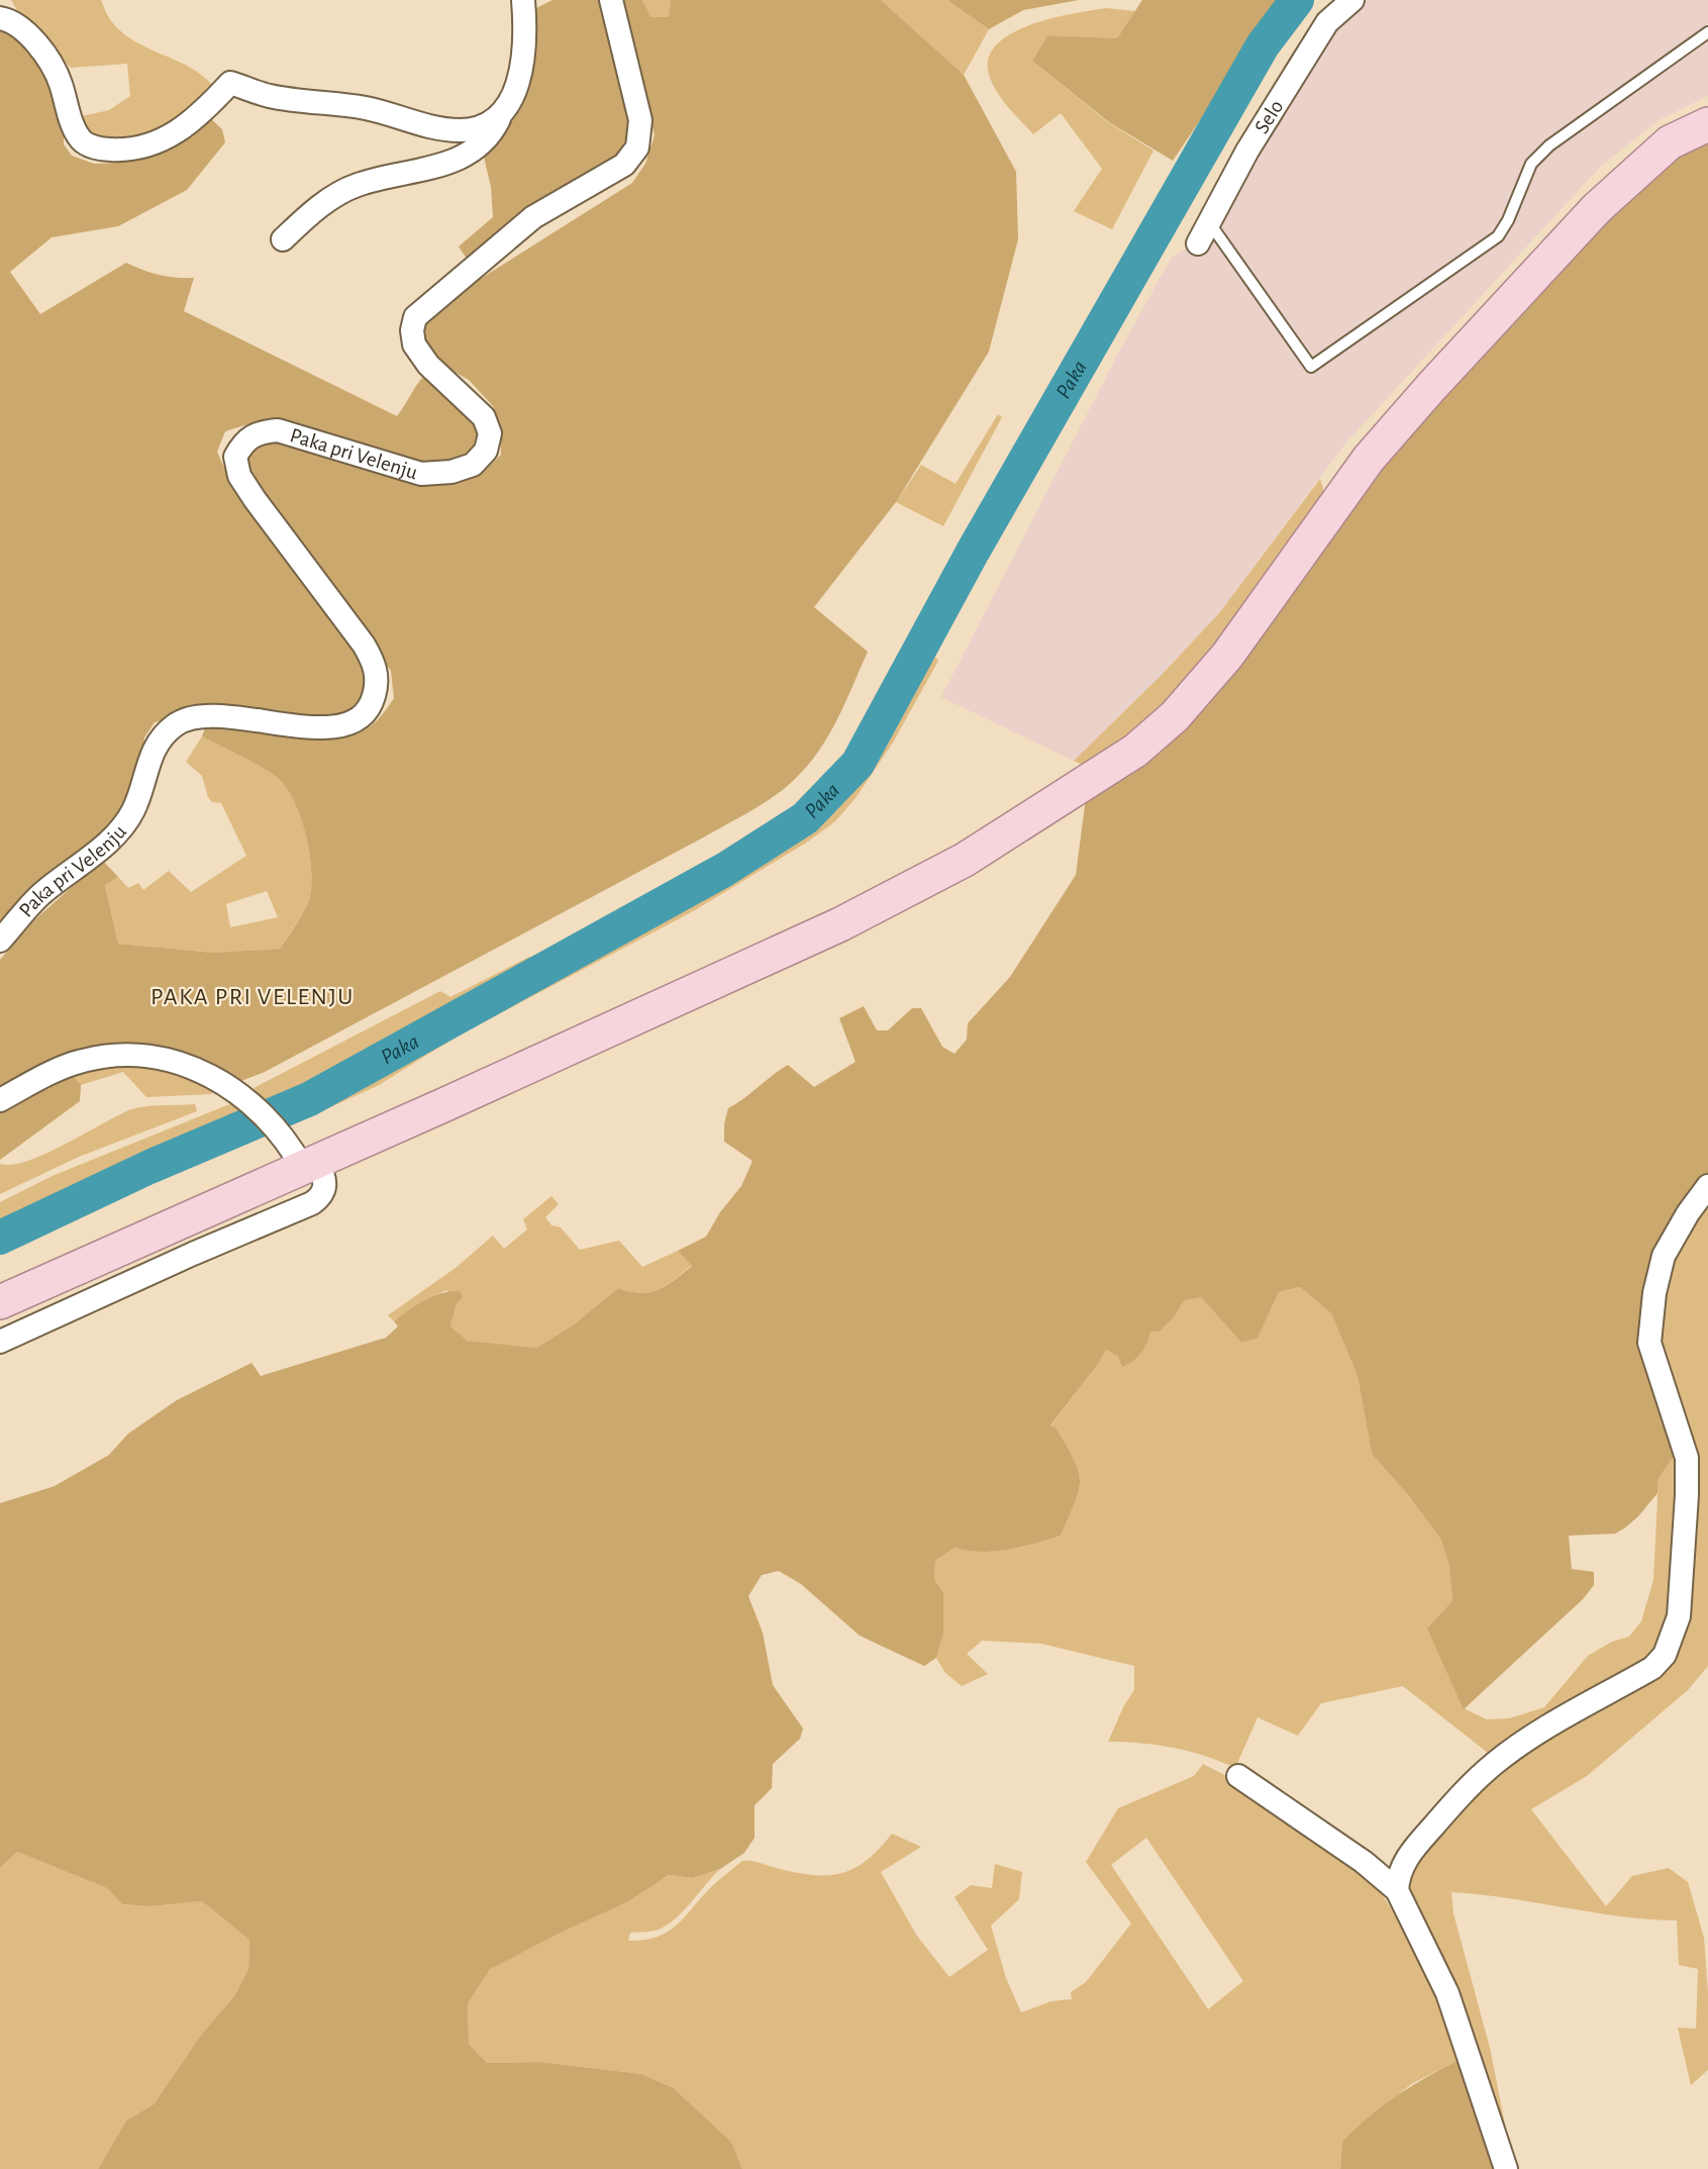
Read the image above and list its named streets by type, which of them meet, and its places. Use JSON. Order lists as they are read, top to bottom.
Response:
{
  "streets": {
    "street": ["Selo", "Paka pri Velenju"]
  },
  "districts": ["PAKA PRI VELENJU"],
  "water": ["Paka"]
}
